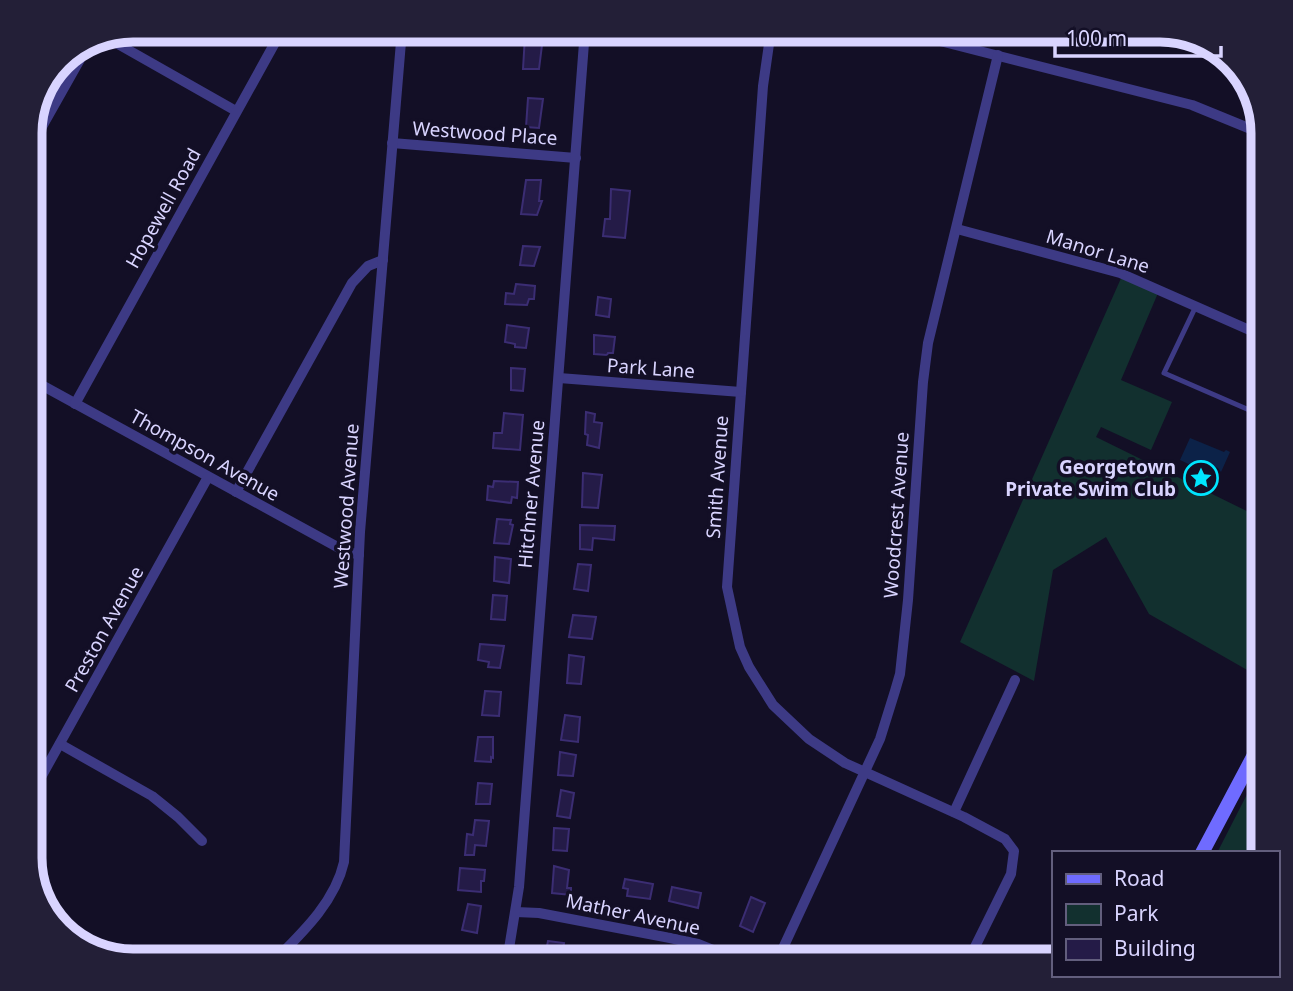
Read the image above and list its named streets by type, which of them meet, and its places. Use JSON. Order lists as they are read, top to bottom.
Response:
{
  "streets": {
    "street": [
      "Westwood Place",
      "Hopewell Road",
      "Manor Lane",
      "Park Lane",
      "Thompson Avenue",
      "Smith Avenue",
      "Hitchner Avenue",
      "Westwood Avenue",
      "Woodcrest Avenue",
      "Preston Avenue",
      "Mather Avenue"
    ]
  },
  "crossings": [
    ["Westwood Place", "Hitchner Avenue"],
    ["Westwood Place", "Westwood Avenue"],
    ["Hopewell Road", "Thompson Avenue"],
    ["Manor Lane", "Woodcrest Avenue"],
    ["Park Lane", "Smith Avenue"],
    ["Park Lane", "Hitchner Avenue"],
    ["Thompson Avenue", "Westwood Avenue"],
    ["Thompson Avenue", "Preston Avenue"],
    ["Smith Avenue", "Woodcrest Avenue"],
    ["Hitchner Avenue", "Mather Avenue"]
  ],
  "places": {
    "place": ["Georgetown Private Swim Club"]
  },
  "legend": ["Road", "Park", "Building"],
  "scale_bar": "100 m"
}
